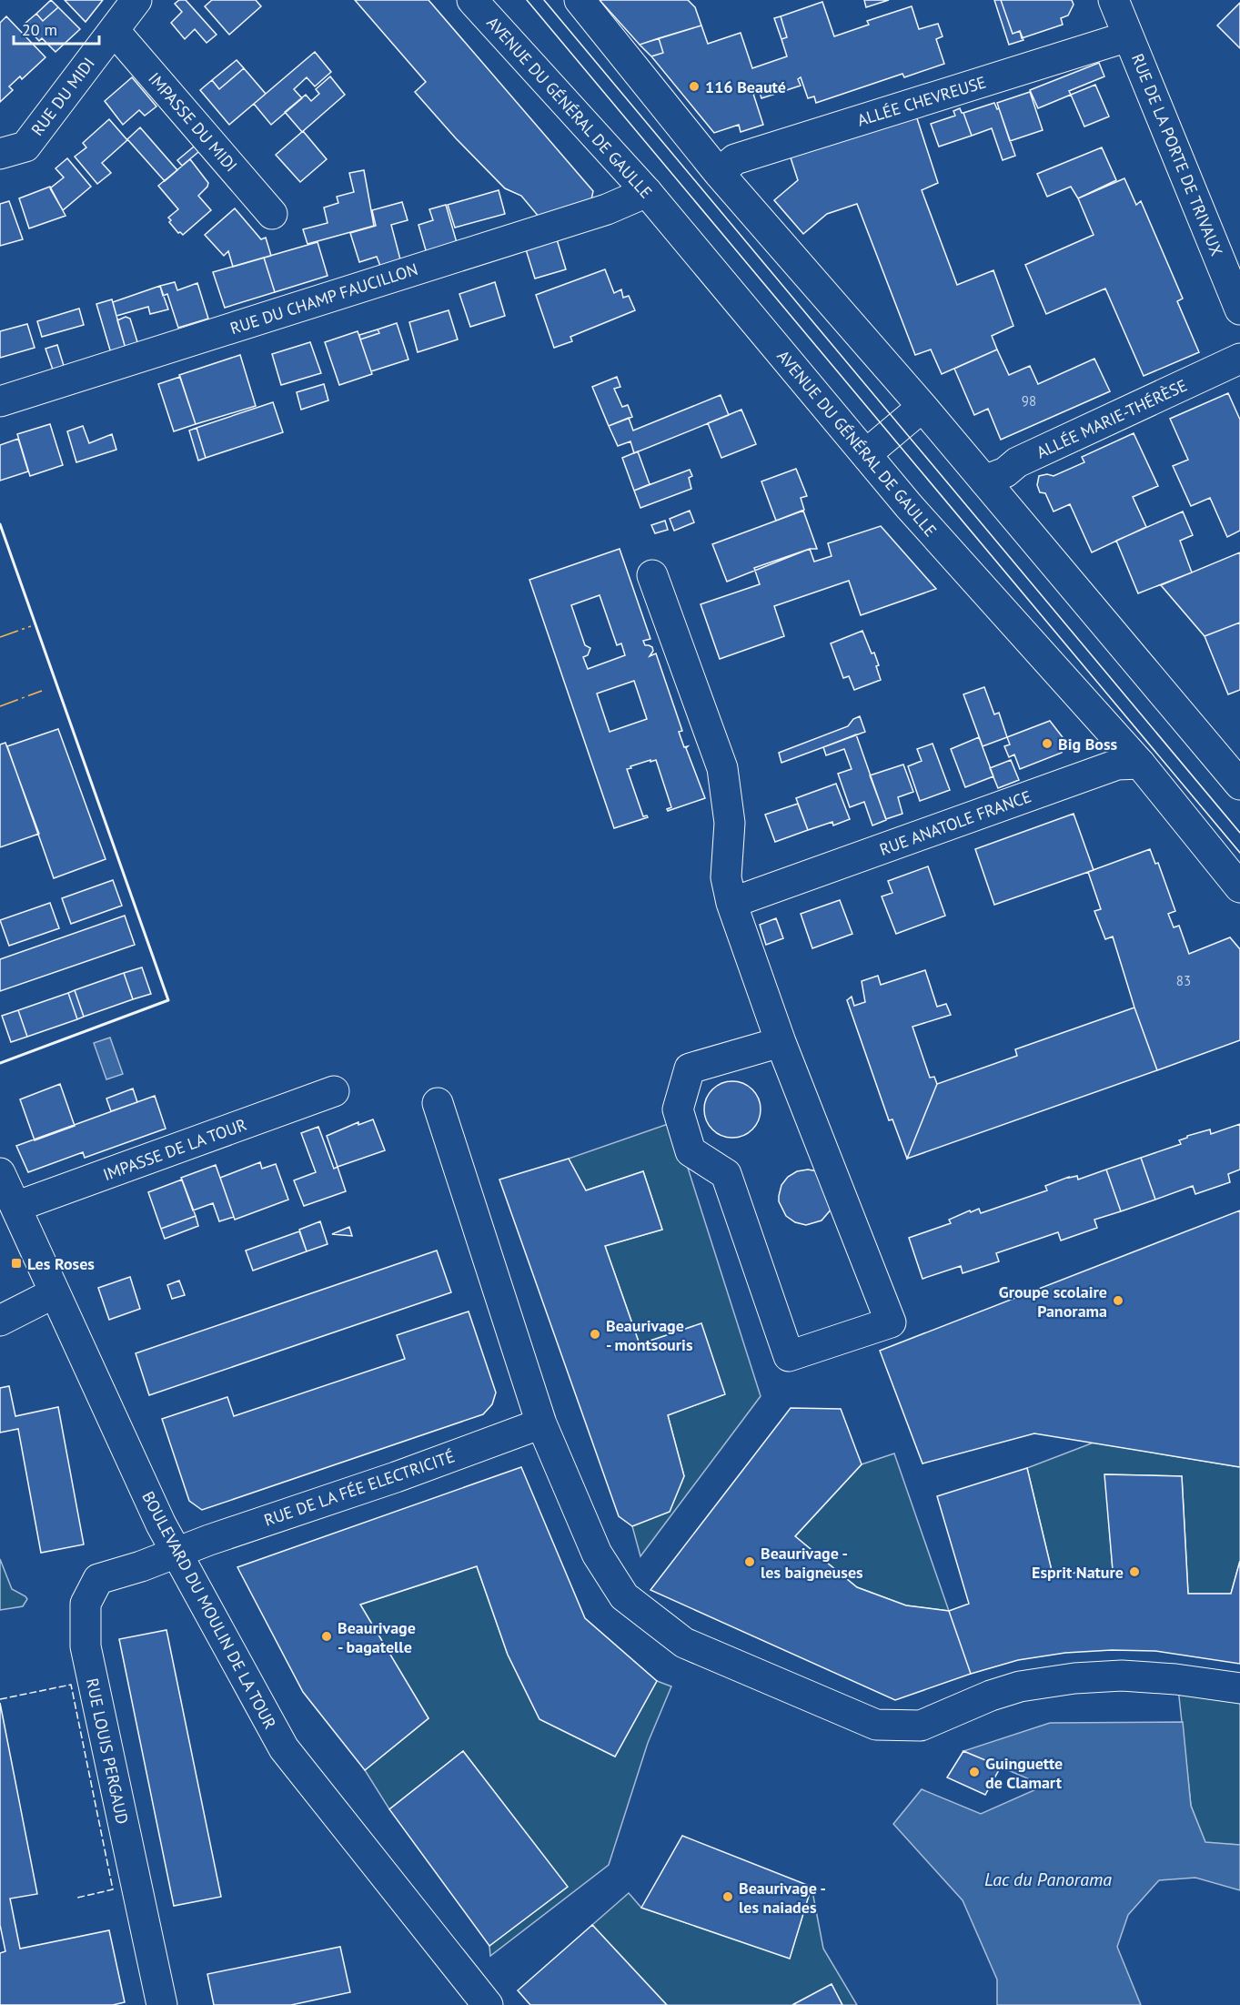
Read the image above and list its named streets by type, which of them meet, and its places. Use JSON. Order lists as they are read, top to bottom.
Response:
{
  "streets": {
    "street": [
      "RUE DU MIDI",
      "ALLÉE CHEVREUSE",
      "AVENUE DU GÉNÉRAL DE GAULLE",
      "IMPASSE DU MIDI",
      "RUE DE LA PORTE DE TRIVAUX",
      "RUE DU CHAMP FAUCILLON",
      "ALLÉE MARIE-THÉRÈSE",
      "RUE ANATOLE FRANCE",
      "IMPASSE DE LA TOUR",
      "RUE DE LA FÉE ELECTRICITÉ",
      "BOULEVARD DU MOULIN DE LA TOUR",
      "RUE LOUIS PERGAUD"
    ]
  },
  "crossings": [
    ["RUE DU MIDI", "IMPASSE DU MIDI"],
    ["ALLÉE CHEVREUSE", "RUE DE LA PORTE DE TRIVAUX"],
    ["AVENUE DU GÉNÉRAL DE GAULLE", "RUE DU CHAMP FAUCILLON"],
    ["AVENUE DU GÉNÉRAL DE GAULLE", "RUE ANATOLE FRANCE"],
    ["IMPASSE DE LA TOUR", "BOULEVARD DU MOULIN DE LA TOUR"],
    ["RUE DE LA FÉE ELECTRICITÉ", "BOULEVARD DU MOULIN DE LA TOUR"],
    ["RUE DE LA FÉE ELECTRICITÉ", "RUE LOUIS PERGAUD"],
    ["BOULEVARD DU MOULIN DE LA TOUR", "RUE LOUIS PERGAUD"]
  ],
  "water": ["Lac du Panorama"],
  "places": {
    "other": [
      "116 Beauté",
      "Big Boss",
      "Groupe scolaire Panorama",
      "Beaurivage - montsouris",
      "Beaurivage - les baigneuses",
      "Esprit Nature",
      "Beaurivage - bagatelle",
      "Guinguette de Clamart",
      "Beaurivage - les naiades"
    ],
    "transit": ["Les Roses"]
  },
  "house_numbers": ["98", "83"],
  "scale_bar": "20 m"
}
